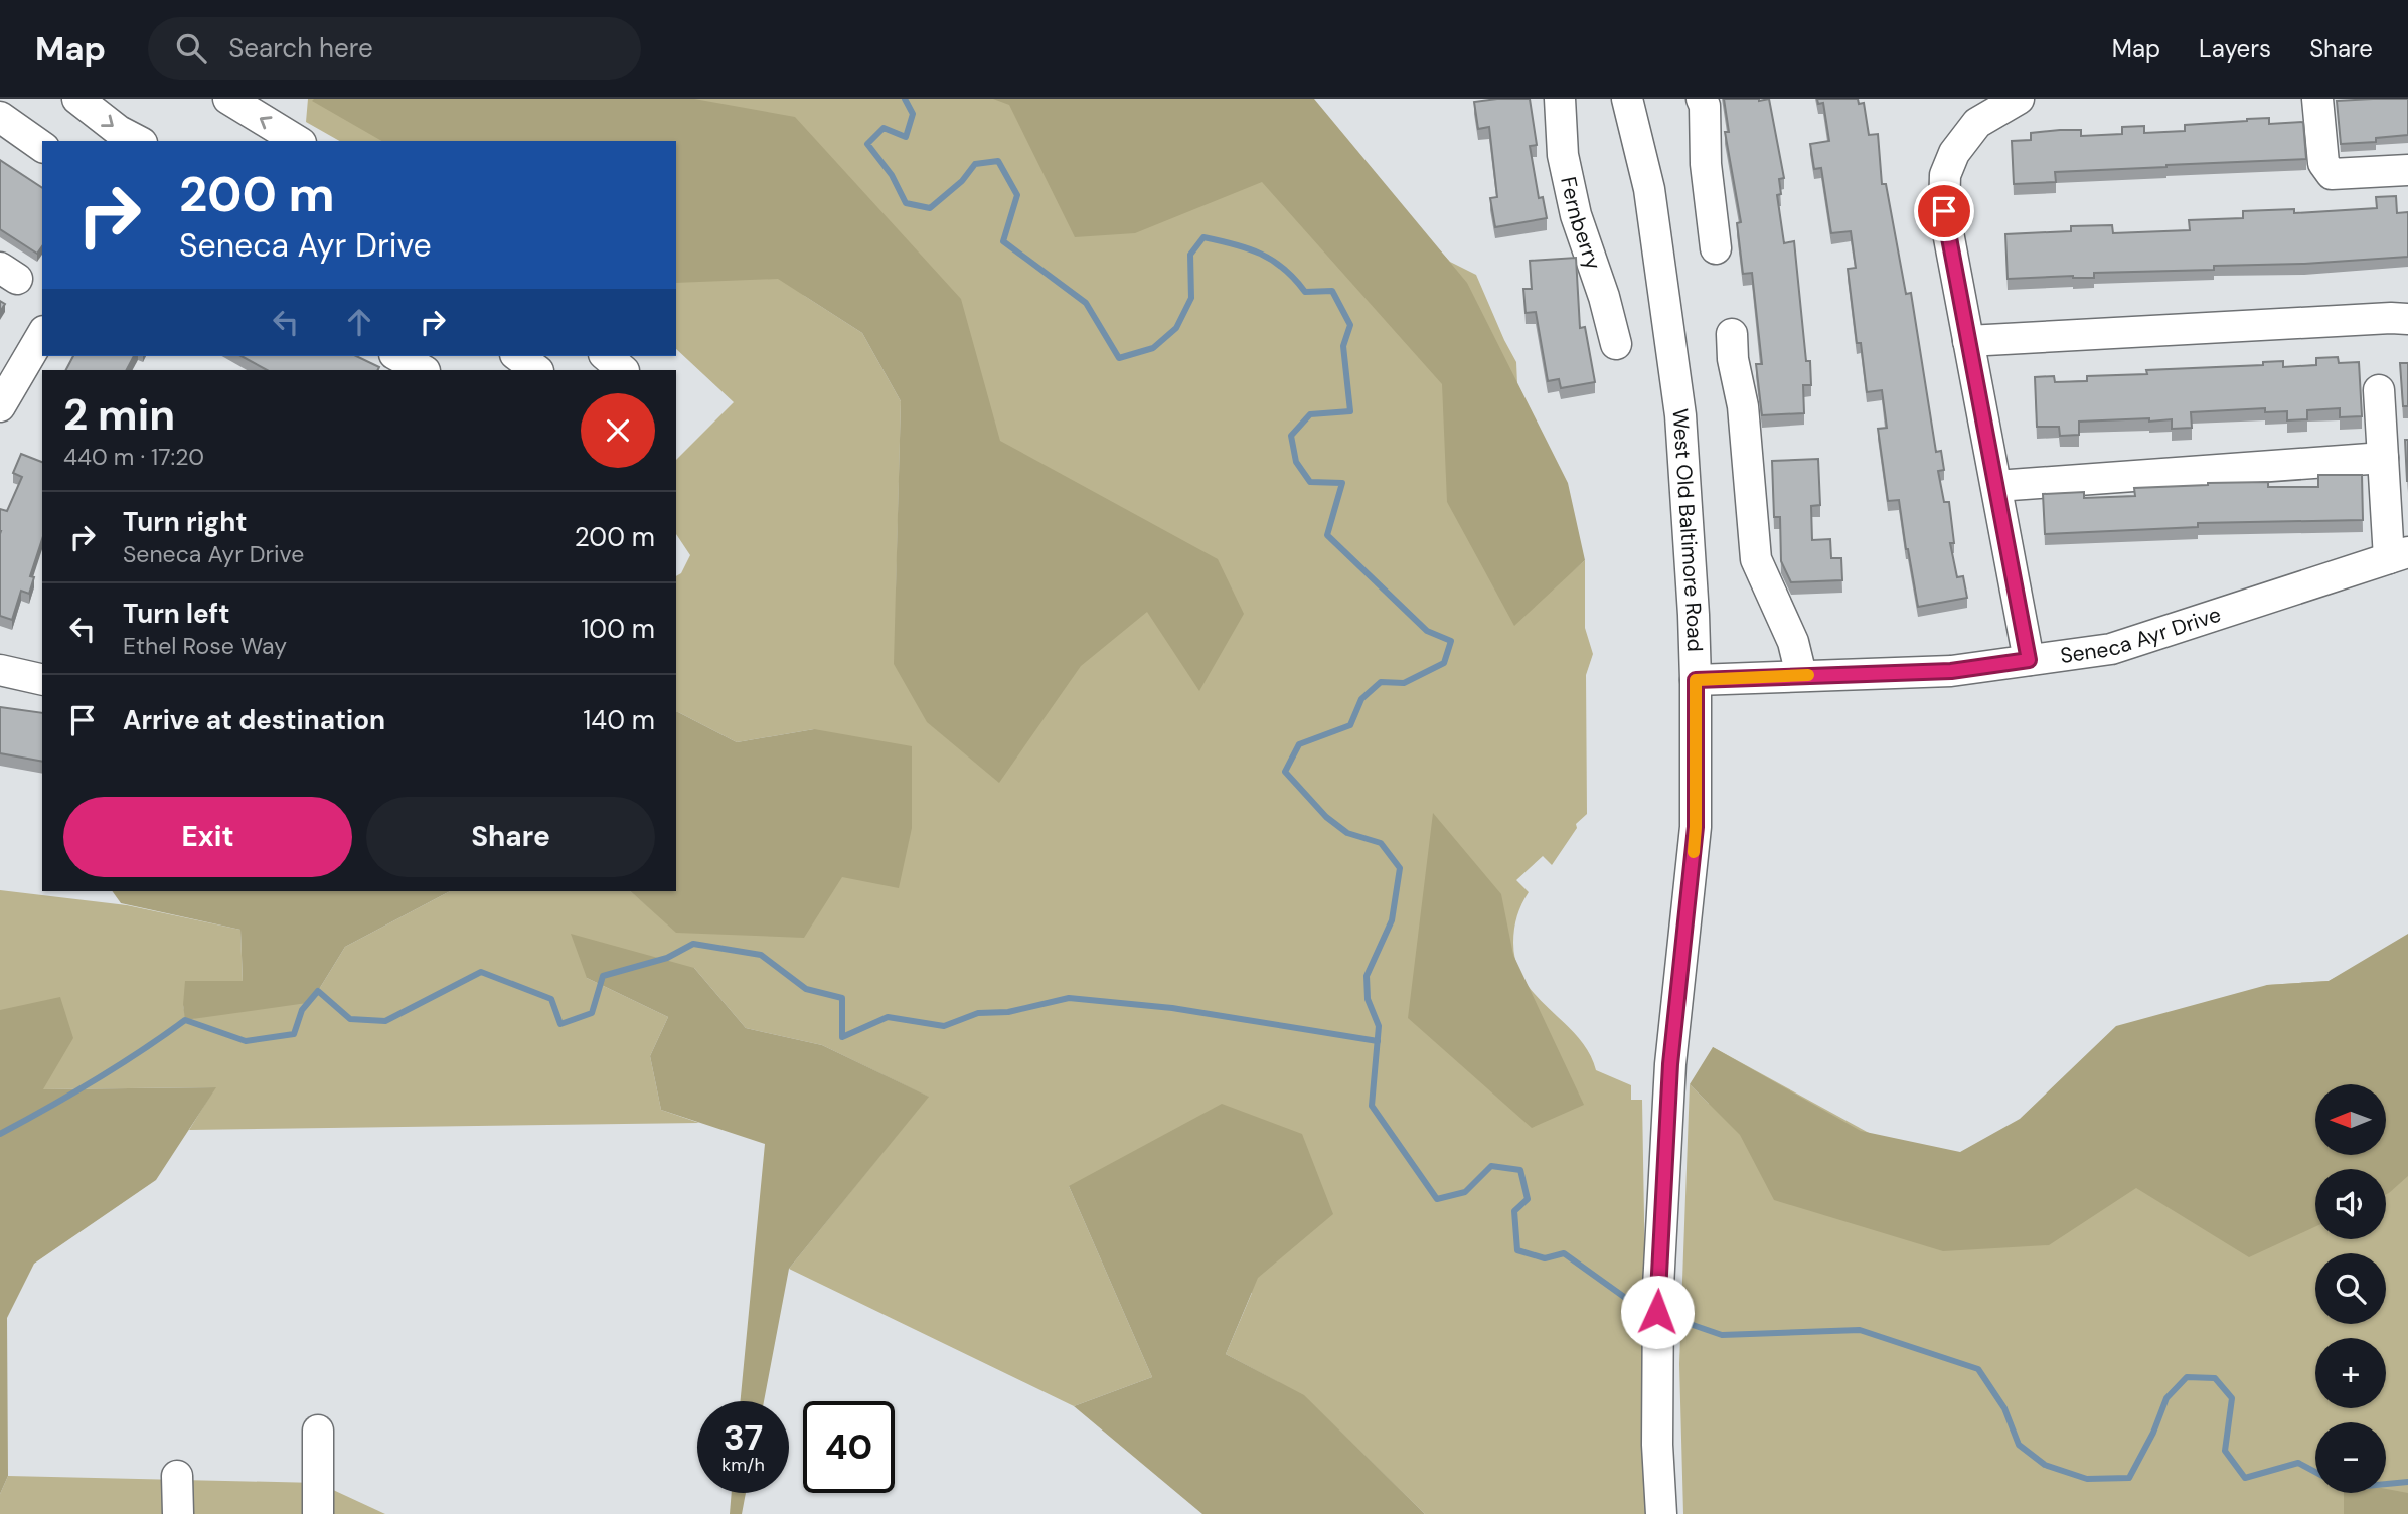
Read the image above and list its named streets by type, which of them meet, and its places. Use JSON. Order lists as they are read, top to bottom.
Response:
{
  "streets": {
    "street": ["Fernberry", "West Old Baltimore Road", "Seneca Ayr Drive"]
  },
  "crossings": [
    ["West Old Baltimore Road", "Seneca Ayr Drive"]
  ],
  "north": "left",
  "page": {
    "header": "Map",
    "search": "Search here",
    "nav": ["Map", "Layers", "Share"],
    "turn": ["200 m", "Seneca Ayr Drive"],
    "heading": ["2 min", "440 m · 17:20"],
    "list": [
      {
        "name": "Turn right",
        "note": "Seneca Ayr Drive",
        "value": "200 m"
      },
      {
        "name": "Turn left",
        "note": "Ethel Rose Way",
        "value": "100 m"
      },
      {
        "name": "Arrive at destination",
        "value": "140 m"
      }
    ],
    "buttons": ["Exit", "Share"],
    "map_buttons": ["+", "−"],
    "speed": "37 km/h",
    "limit": "40"
  }
}
